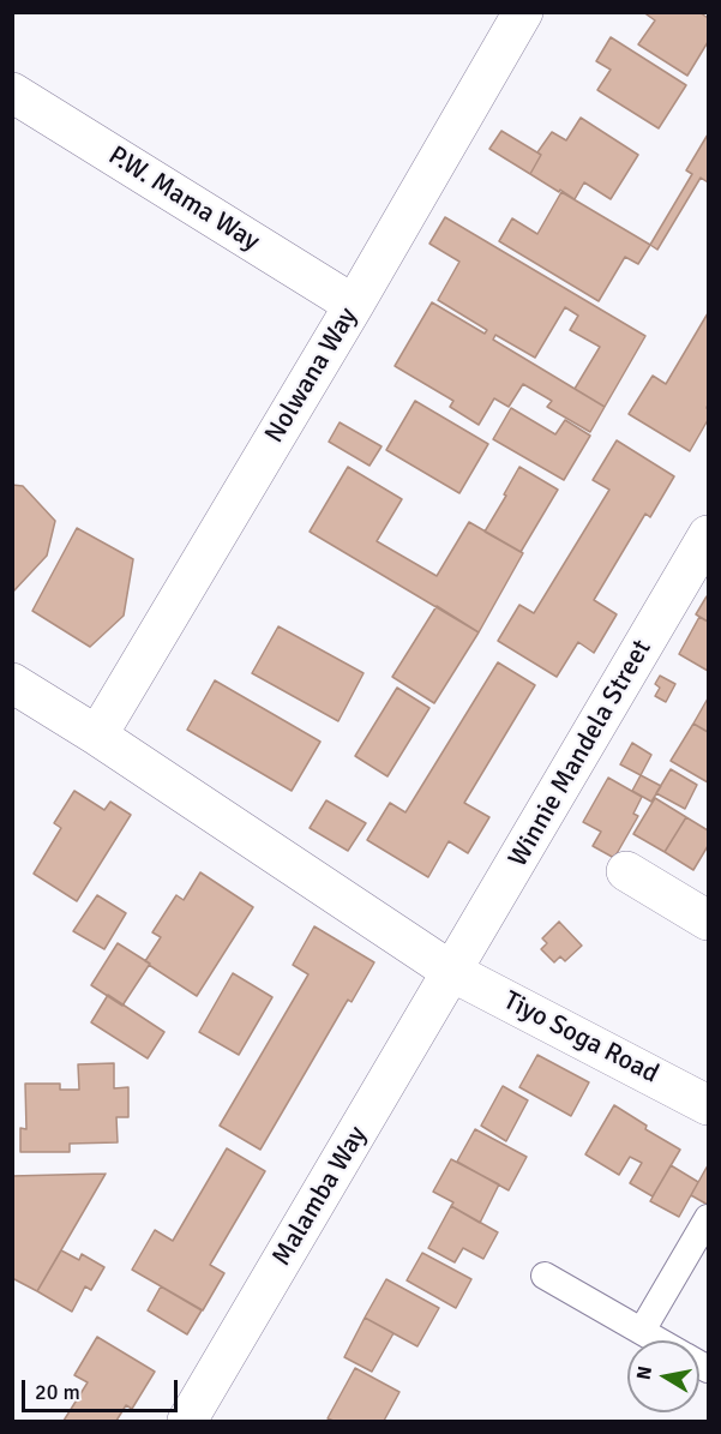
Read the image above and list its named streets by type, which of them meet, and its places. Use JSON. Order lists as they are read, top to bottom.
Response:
{
  "streets": {
    "street": [
      "P.W. Mama Way",
      "Nolwana Way",
      "Winnie Mandela Street",
      "Tiyo Soga Road",
      "Malamba Way"
    ]
  },
  "crossings": [
    ["P.W. Mama Way", "Nolwana Way"],
    ["Winnie Mandela Street", "Tiyo Soga Road"],
    ["Winnie Mandela Street", "Malamba Way"],
    ["Tiyo Soga Road", "Malamba Way"]
  ],
  "scale_bar": "20 m",
  "north": "left"
}
